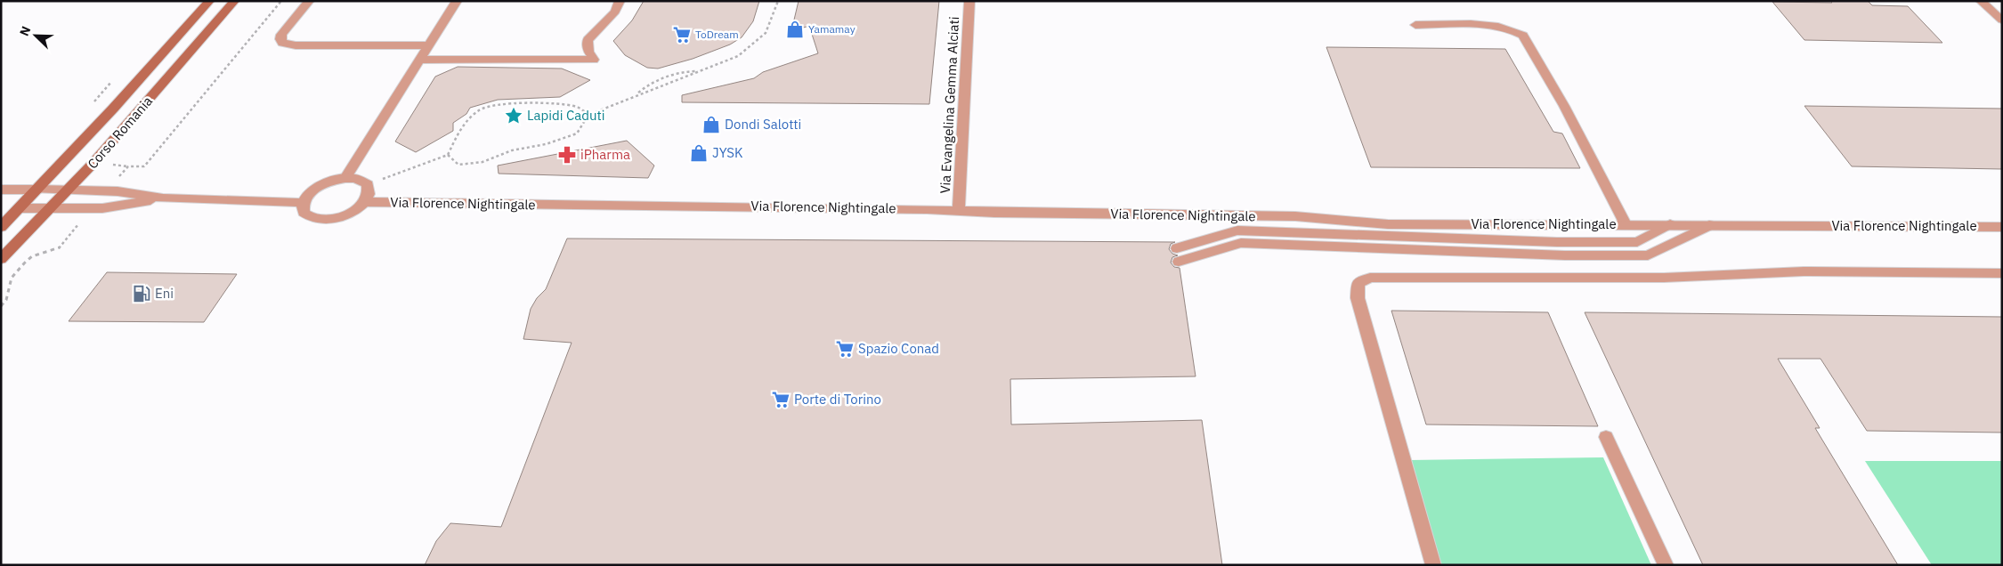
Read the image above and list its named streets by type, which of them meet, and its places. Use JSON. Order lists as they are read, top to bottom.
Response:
{
  "streets": {
    "main road": ["Corso Romania"],
    "street": ["Via Evangelina Gemma Alciati", "Via Florence Nightingale"]
  },
  "crossings": [
    ["Via Evangelina Gemma Alciati", "Via Florence Nightingale"]
  ],
  "places": {
    "shop": ["Yamamay", "Dondi Salotti", "JYSK"],
    "supermarket": ["ToDream", "Spazio Conad", "Porte di Torino"],
    "place": ["Lapidi Caduti"],
    "pharmacy": ["iPharma"],
    "fuel station": ["Eni"]
  },
  "north": "top left"
}
